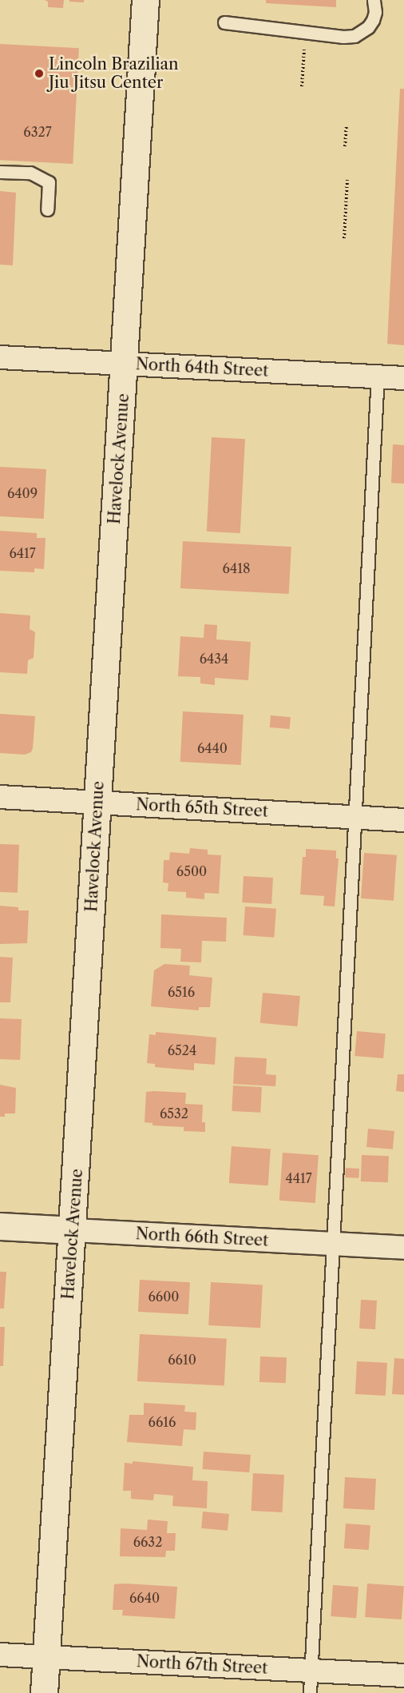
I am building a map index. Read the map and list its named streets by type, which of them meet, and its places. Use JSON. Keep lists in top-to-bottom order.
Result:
{
  "streets": {
    "main road": ["Havelock Avenue", "North 66th Street"],
    "street": ["North 64th Street", "North 65th Street", "North 67th Street"]
  },
  "crossings": [
    ["North 64th Street", "Havelock Avenue"],
    ["Havelock Avenue", "North 65th Street"],
    ["Havelock Avenue", "North 66th Street"],
    ["Havelock Avenue", "North 67th Street"]
  ],
  "places": ["Lincoln Brazilian Jiu Jitsu Center"],
  "house_numbers": [
    "6327",
    "6409",
    "6417",
    "6418",
    "6434",
    "6440",
    "6500",
    "6516",
    "6524",
    "6532",
    "4417",
    "6600",
    "6610",
    "6616",
    "6632",
    "6640"
  ]
}
